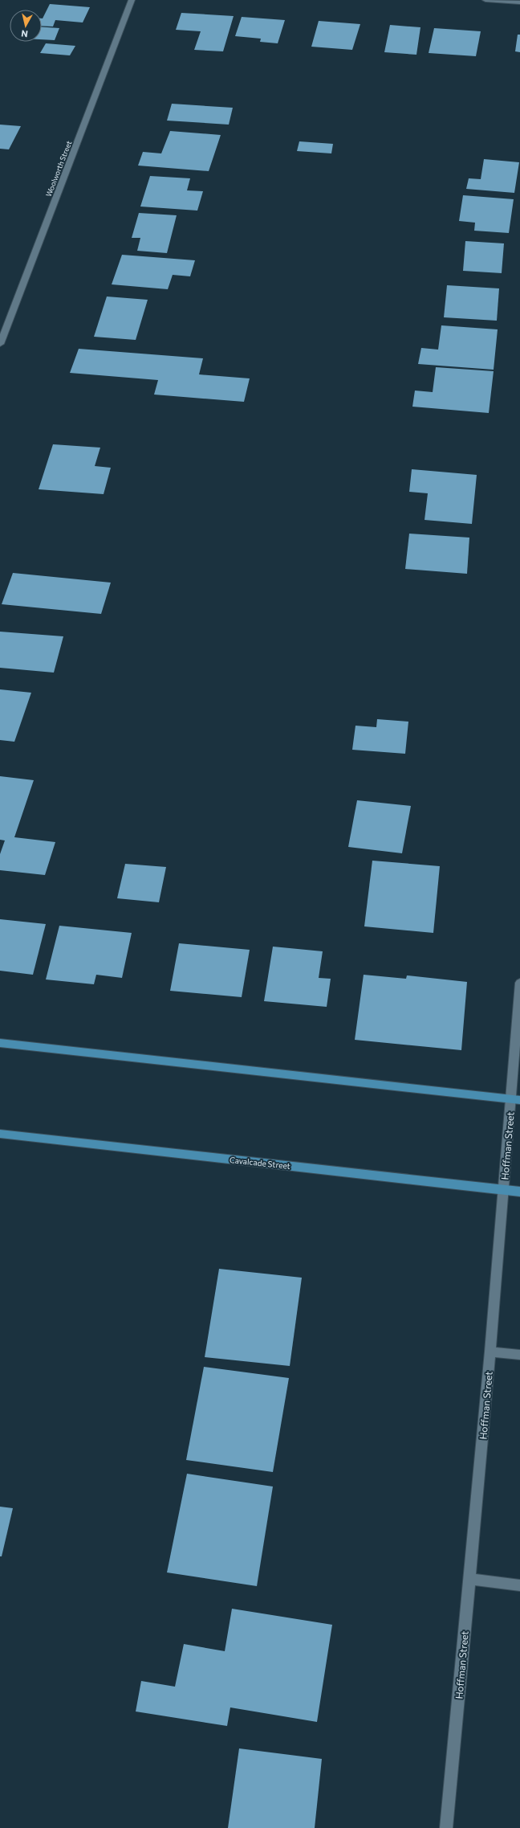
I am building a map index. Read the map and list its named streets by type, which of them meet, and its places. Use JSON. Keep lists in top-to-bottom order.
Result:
{
  "streets": {
    "main road": ["Cavalcade Street"],
    "street": ["Woolworth Street", "Hoffman Street"]
  },
  "crossings": [
    ["Hoffman Street", "Cavalcade Street"]
  ],
  "north": "bottom"
}
